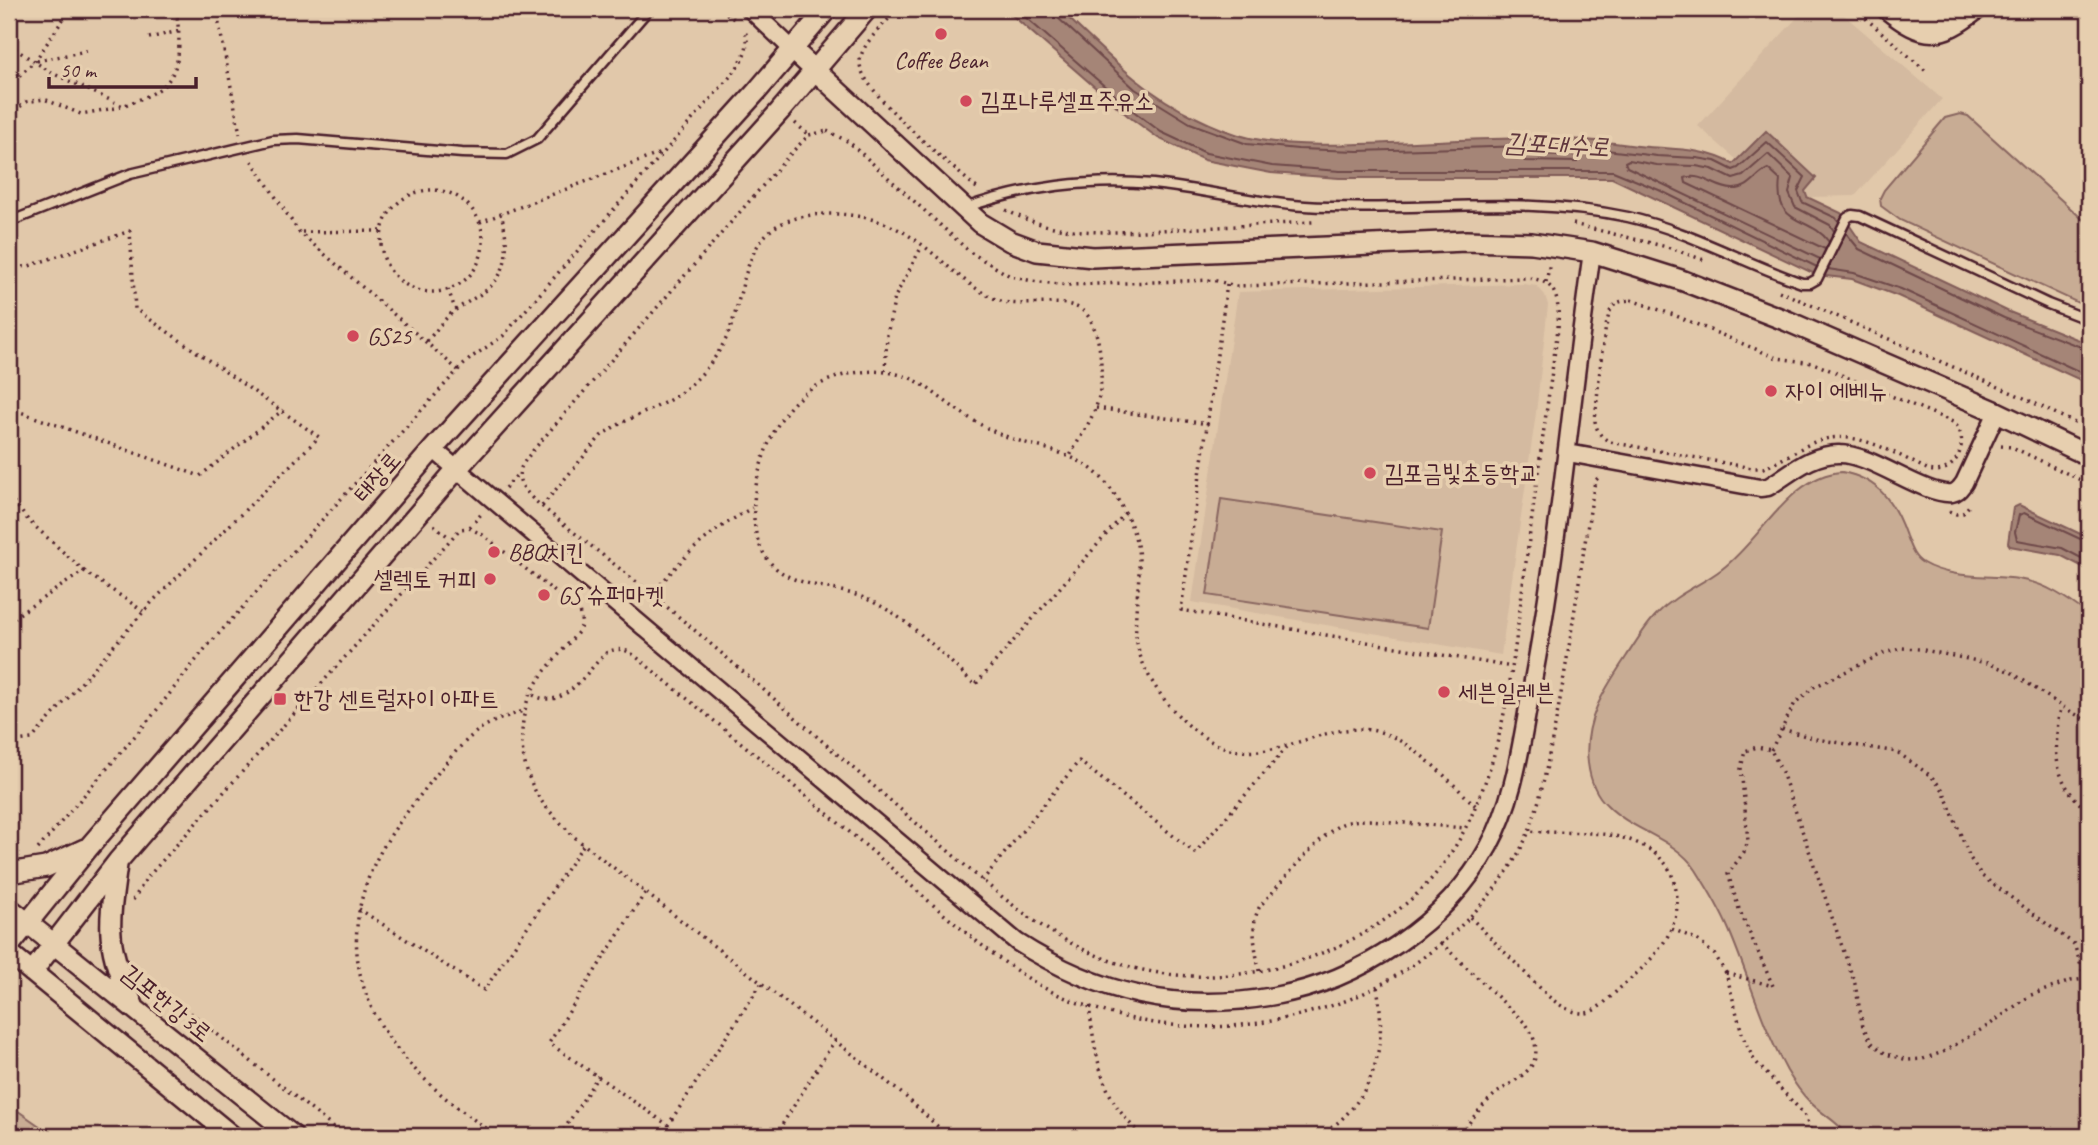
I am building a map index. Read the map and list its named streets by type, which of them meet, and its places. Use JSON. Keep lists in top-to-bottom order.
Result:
{
  "streets": {
    "street": ["태장로", "김포한강3로"]
  },
  "crossings": [
    ["태장로", "김포한강3로"]
  ],
  "water": ["김포대수로"],
  "places": {
    "other": [
      "Coffee Bean",
      "김포나루셀프주유소",
      "GS25",
      "자이 에베뉴",
      "김포금빛초등학교",
      "BBQ치킨",
      "셀렉토 커피",
      "GS 슈퍼마켓",
      "세븐일레븐"
    ],
    "transit": ["한강 센트럴자이 아파트"]
  },
  "scale_bar": "50 m"
}
